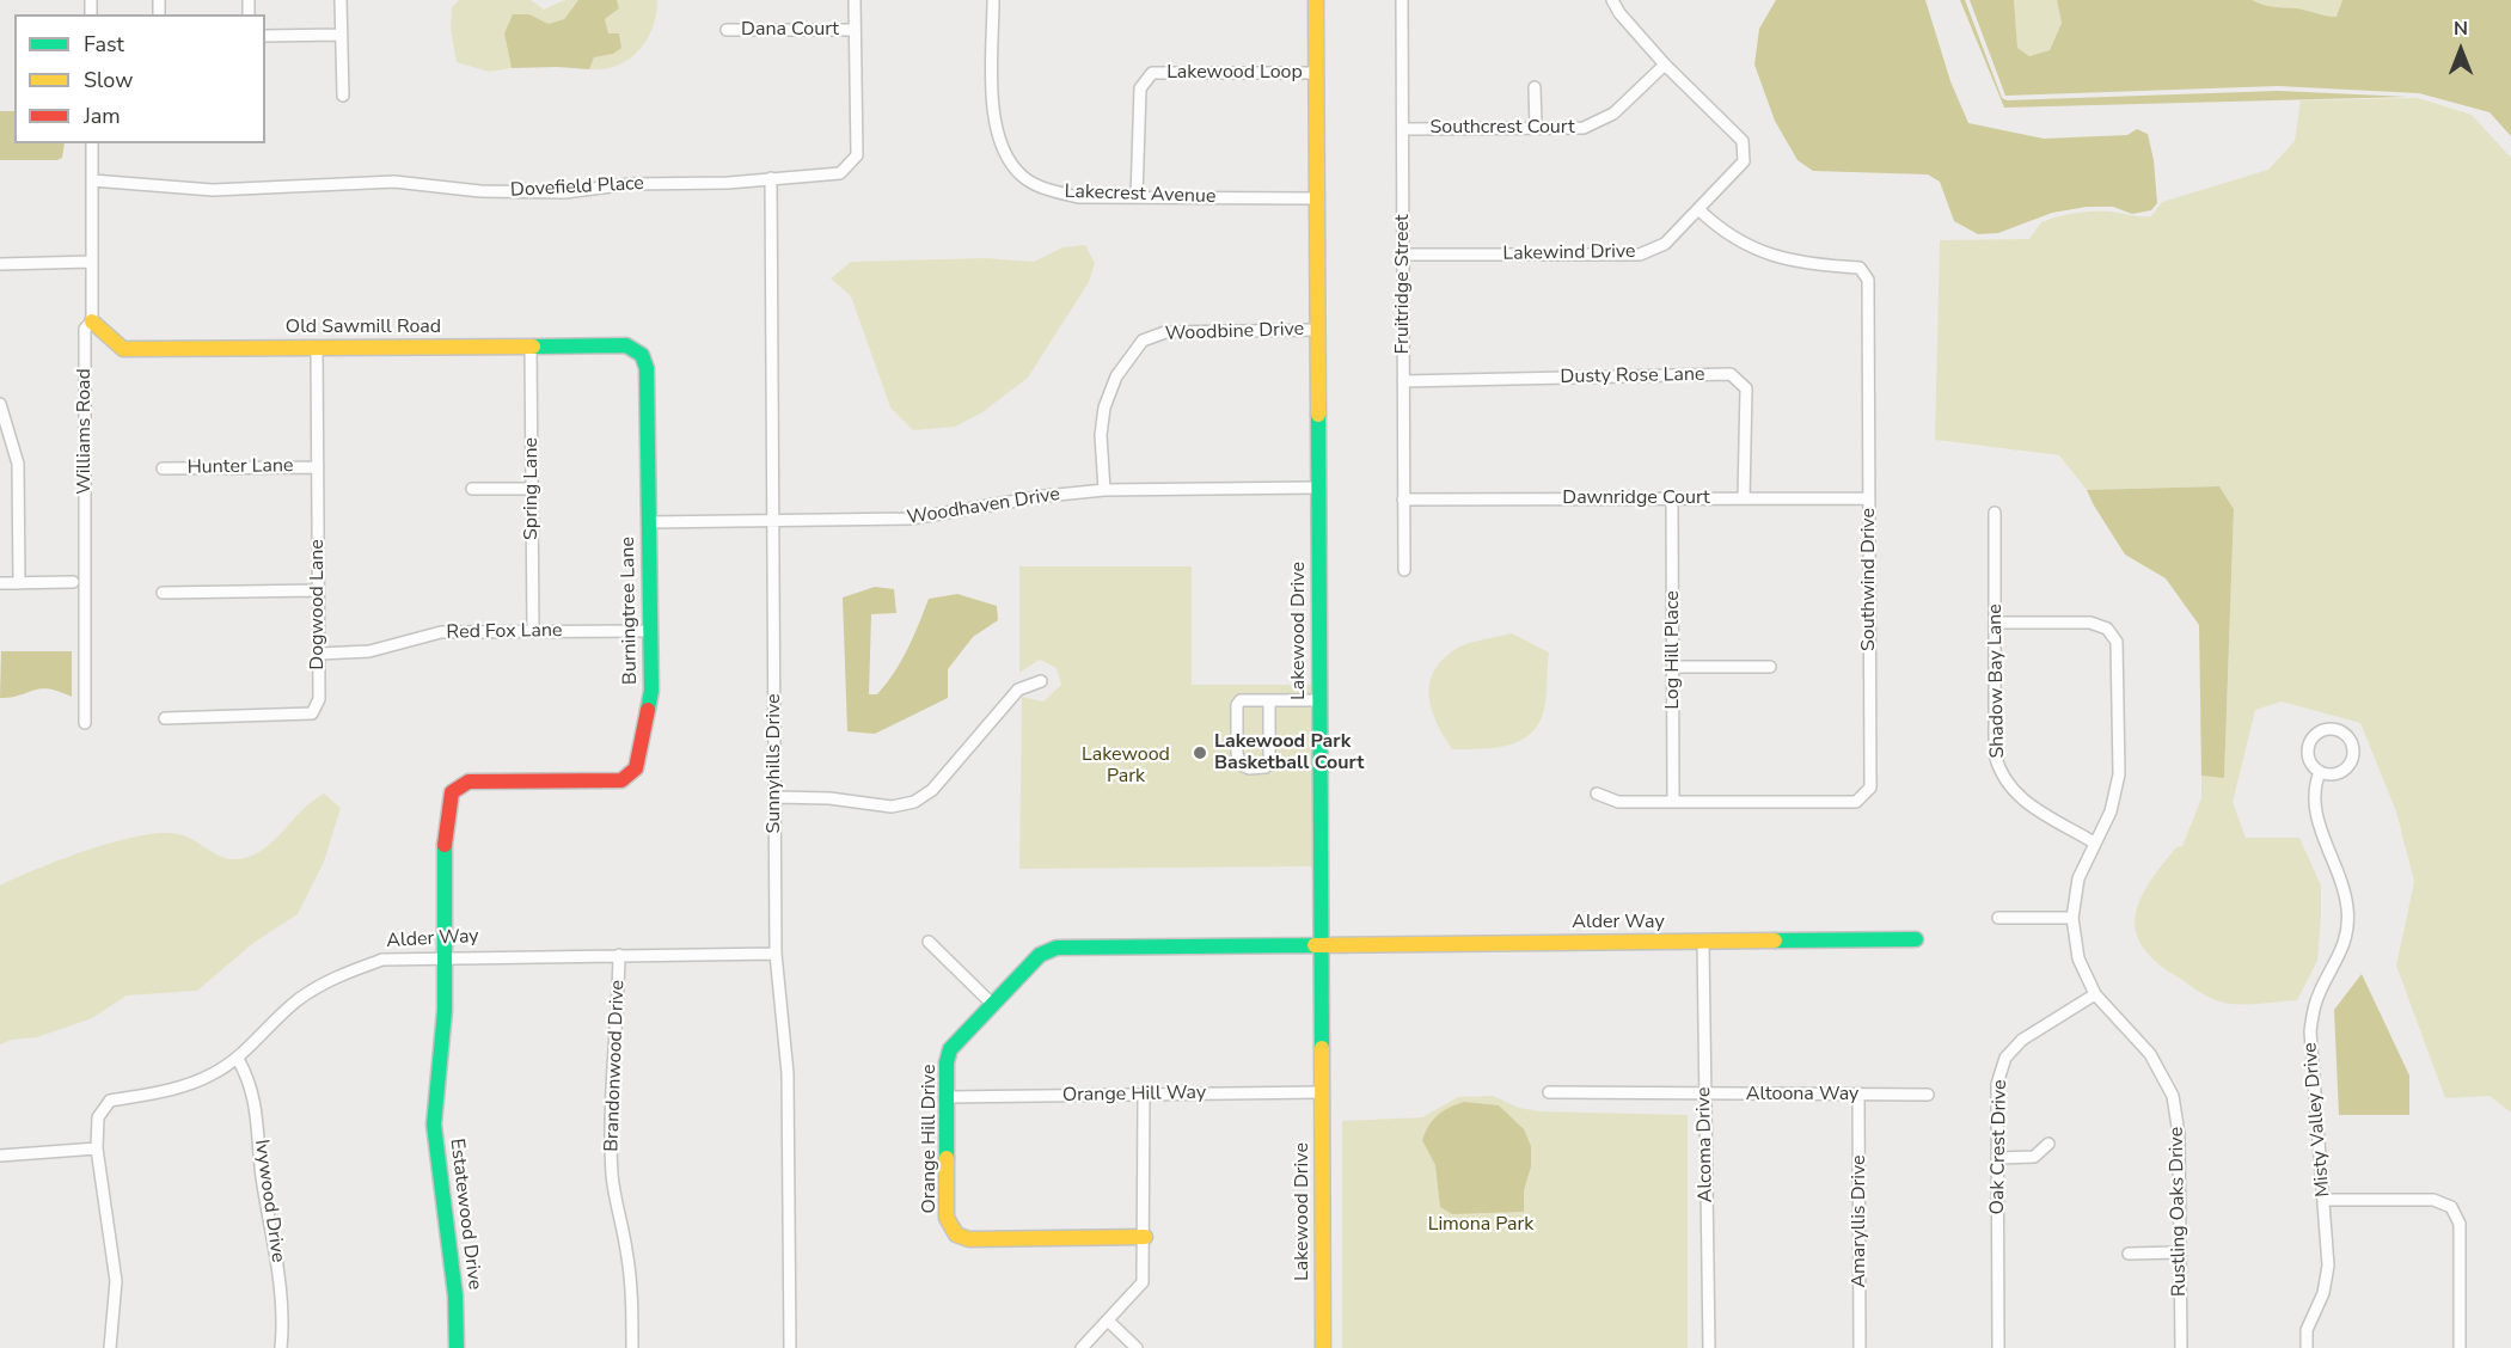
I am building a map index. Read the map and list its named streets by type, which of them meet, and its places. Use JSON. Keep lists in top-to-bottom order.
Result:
{
  "streets": {
    "street": [
      "Dana Court",
      "Lakewood Loop",
      "Southcrest Court",
      "Dovefield Place",
      "Lakecrest Avenue",
      "Lakewind Drive",
      "Fruitridge Street",
      "Old Sawmill Road",
      "Woodbine Drive",
      "Dusty Rose Lane",
      "Williams Road",
      "Hunter Lane",
      "Spring Lane",
      "Dawnridge Court",
      "Woodhaven Drive",
      "Southwind Drive",
      "Dogwood Lane",
      "Burningtree Lane",
      "Lakewood Drive",
      "Red Fox Lane",
      "Log Hill Place",
      "Shadow Bay Lane",
      "Sunnyhills Drive",
      "Alder Way",
      "Brandonwood Drive",
      "Orange Hill Way",
      "Altoona Way",
      "Misty Valley Drive",
      "Orange Hill Drive",
      "Alcoma Drive",
      "Oak Crest Drive",
      "Ivywood Drive",
      "Rustling Oaks Drive",
      "Estatewood Drive",
      "Amaryllis Drive"
    ]
  },
  "crossings": [
    ["Dana Court", "Dovefield Place"],
    ["Lakewood Loop", "Lakecrest Avenue"],
    ["Lakewood Loop", "Lakewood Drive"],
    ["Southcrest Court", "Lakewind Drive"],
    ["Southcrest Court", "Fruitridge Street"],
    ["Dovefield Place", "Williams Road"],
    ["Dovefield Place", "Sunnyhills Drive"],
    ["Lakecrest Avenue", "Lakewood Drive"],
    ["Lakewind Drive", "Fruitridge Street"],
    ["Lakewind Drive", "Southwind Drive"],
    ["Fruitridge Street", "Dusty Rose Lane"],
    ["Fruitridge Street", "Dawnridge Court"],
    ["Old Sawmill Road", "Williams Road"],
    ["Old Sawmill Road", "Spring Lane"],
    ["Old Sawmill Road", "Dogwood Lane"],
    ["Old Sawmill Road", "Burningtree Lane"],
    ["Woodbine Drive", "Woodhaven Drive"],
    ["Woodbine Drive", "Lakewood Drive"],
    ["Dusty Rose Lane", "Dawnridge Court"],
    ["Hunter Lane", "Dogwood Lane"],
    ["Spring Lane", "Red Fox Lane"],
    ["Dawnridge Court", "Southwind Drive"],
    ["Dawnridge Court", "Log Hill Place"],
    ["Woodhaven Drive", "Burningtree Lane"],
    ["Woodhaven Drive", "Lakewood Drive"],
    ["Woodhaven Drive", "Sunnyhills Drive"],
    ["Southwind Drive", "Log Hill Place"],
    ["Dogwood Lane", "Red Fox Lane"],
    ["Burningtree Lane", "Red Fox Lane"],
    ["Burningtree Lane", "Alder Way"],
    ["Burningtree Lane", "Estatewood Drive"],
    ["Lakewood Drive", "Alder Way"],
    ["Lakewood Drive", "Orange Hill Way"],
    ["Lakewood Drive", "Orange Hill Drive"],
    ["Shadow Bay Lane", "Rustling Oaks Drive"],
    ["Sunnyhills Drive", "Alder Way"],
    ["Alder Way", "Brandonwood Drive"],
    ["Alder Way", "Orange Hill Drive"],
    ["Alder Way", "Alcoma Drive"],
    ["Alder Way", "Ivywood Drive"],
    ["Alder Way", "Estatewood Drive"],
    ["Orange Hill Way", "Orange Hill Drive"],
    ["Altoona Way", "Alcoma Drive"],
    ["Altoona Way", "Amaryllis Drive"],
    ["Oak Crest Drive", "Rustling Oaks Drive"]
  ],
  "parks": ["Lakewood Park", "Limona Park"],
  "places": ["Lakewood Park Basketball Court"],
  "legend": ["Fast", "Slow", "Jam"],
  "north": "top"
}
